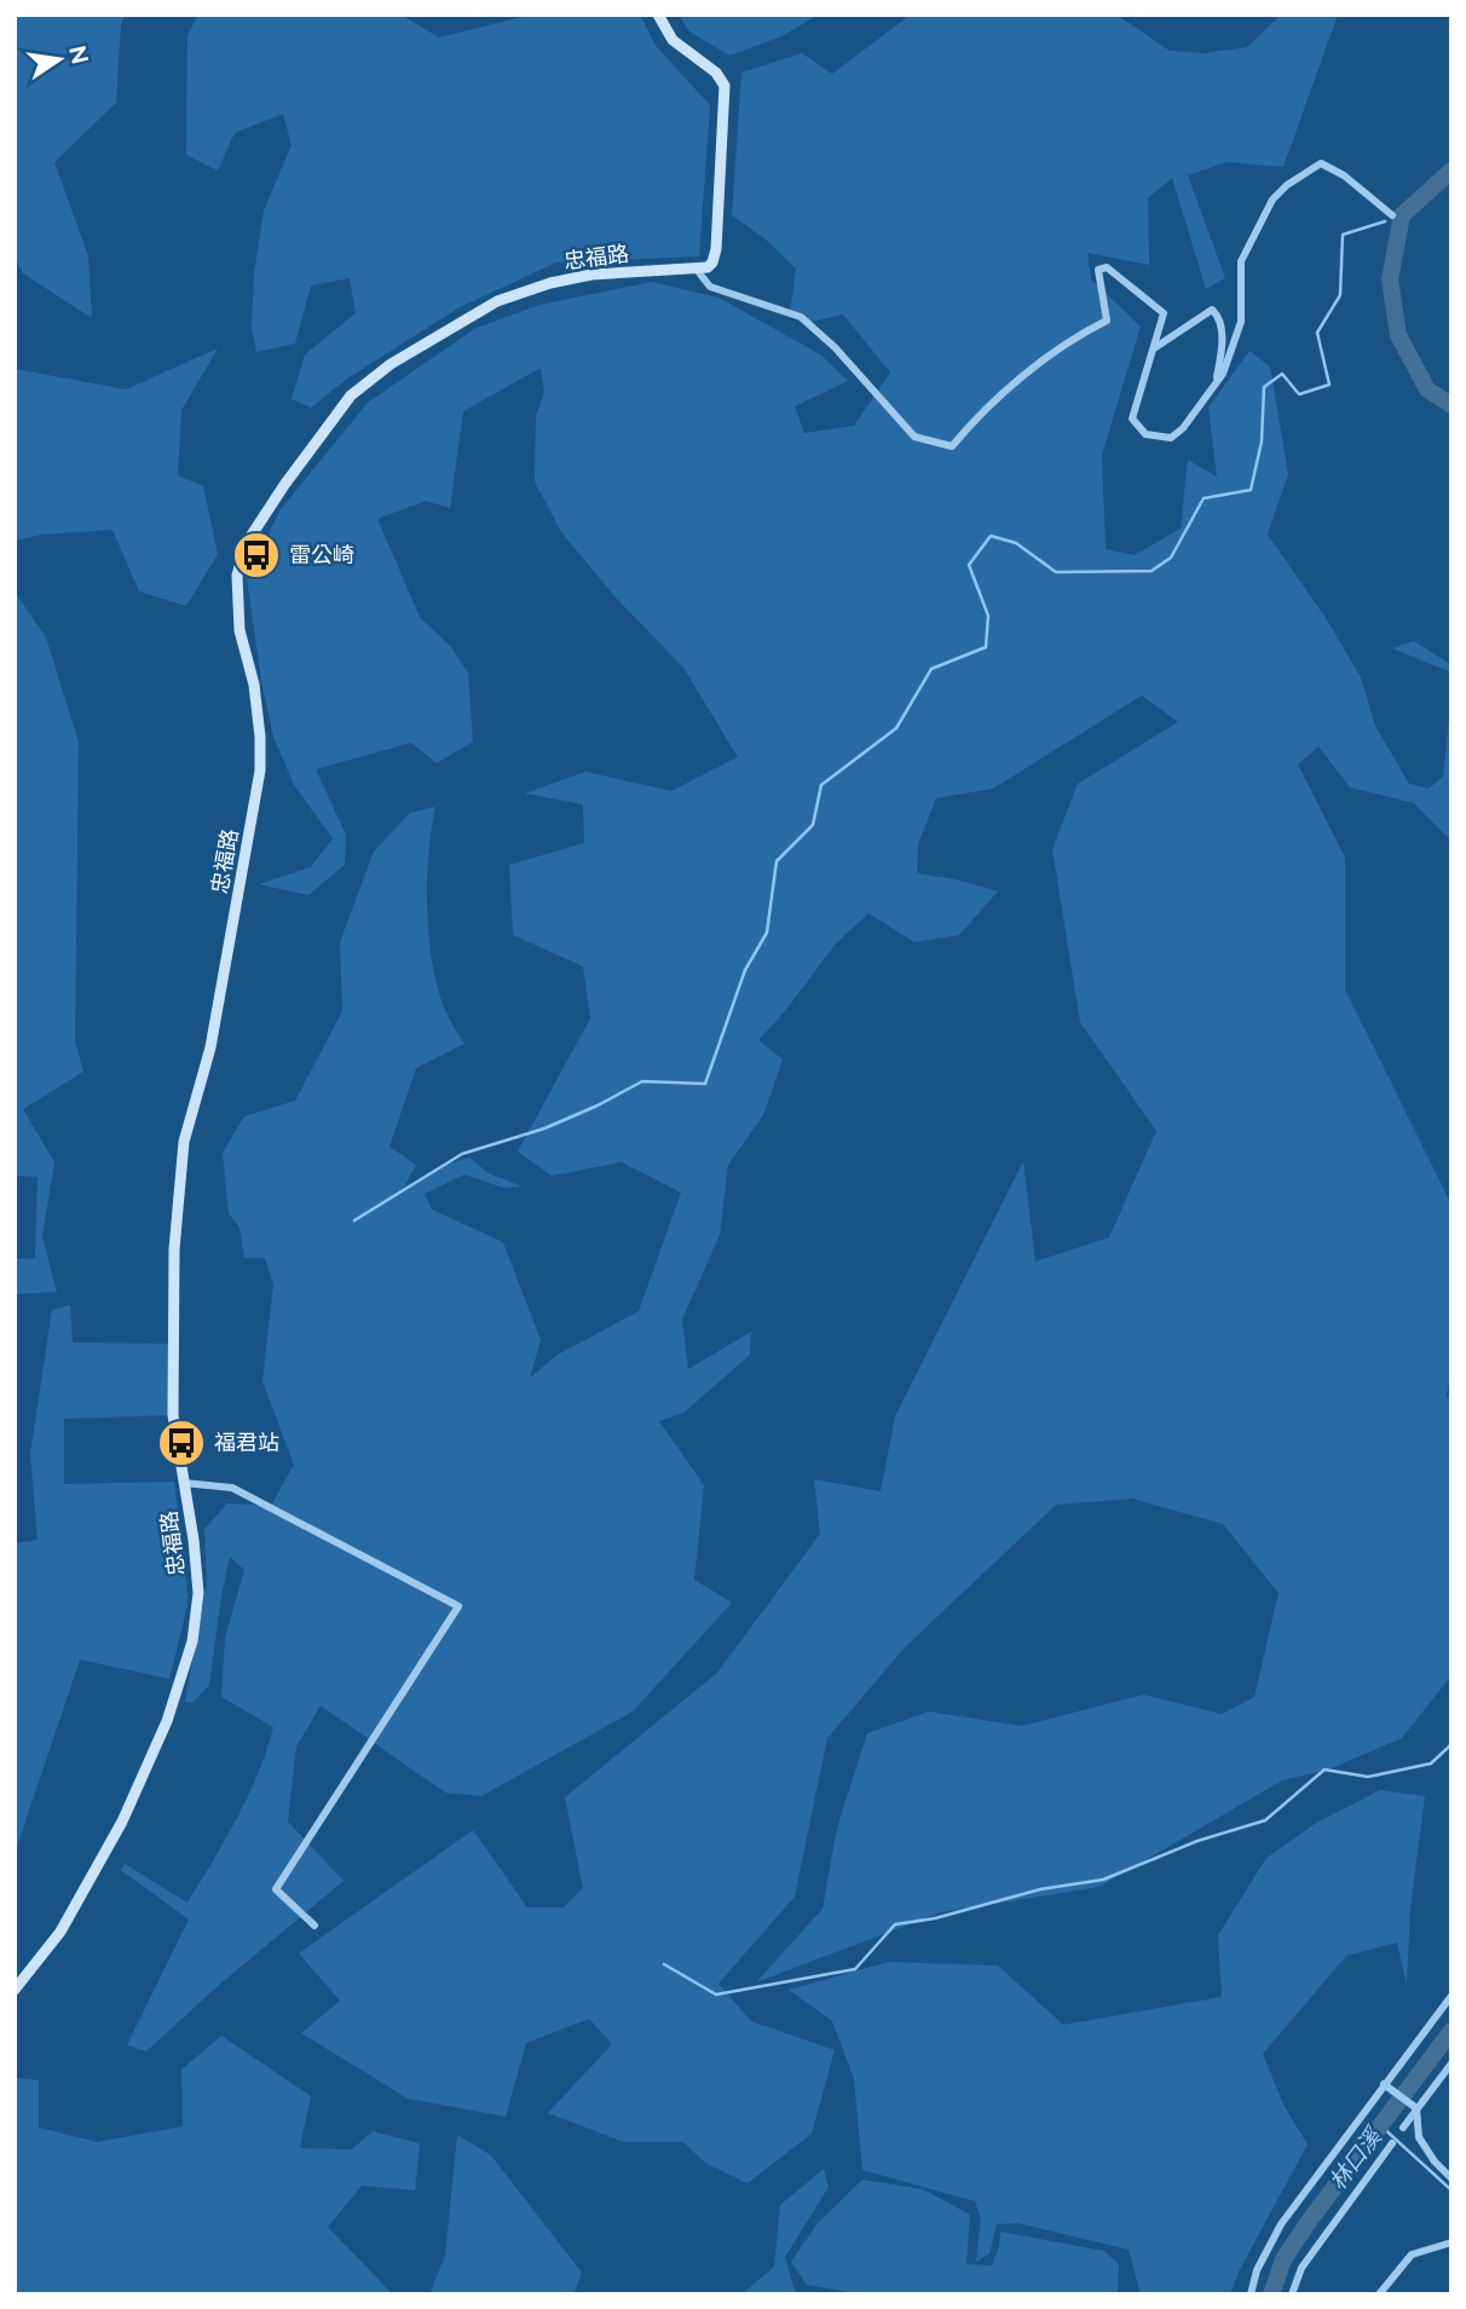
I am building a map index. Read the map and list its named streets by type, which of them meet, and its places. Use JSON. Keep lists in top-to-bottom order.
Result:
{
  "streets": {
    "street": ["忠福路"]
  },
  "water": ["林口溪"],
  "places": {
    "bus stop": ["雷公崎", "福君站"]
  },
  "north": "right"
}
